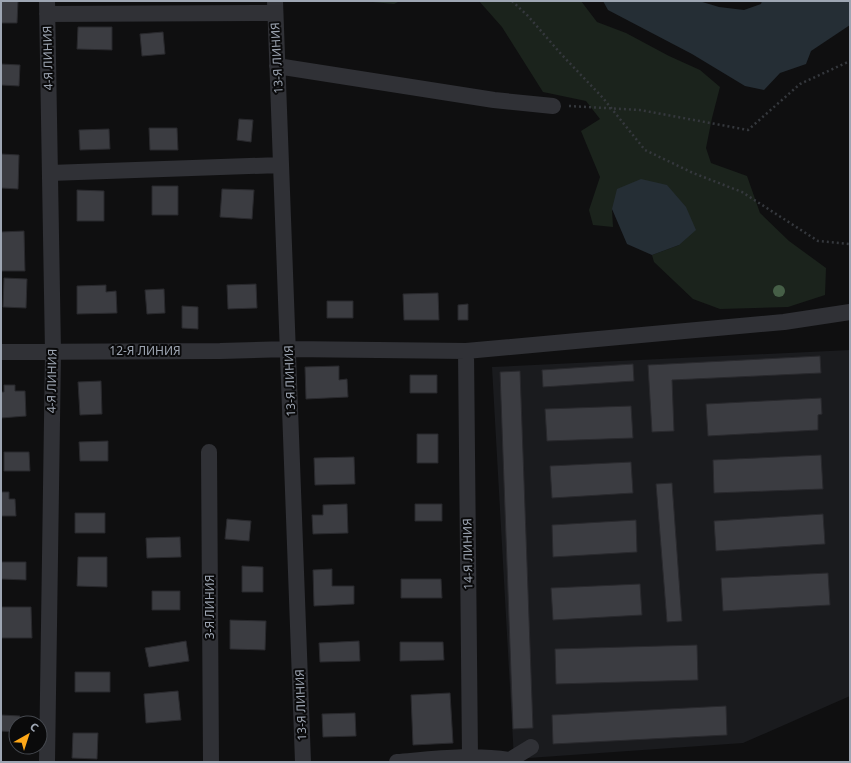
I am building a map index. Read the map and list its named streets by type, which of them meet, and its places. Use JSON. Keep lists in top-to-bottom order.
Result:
{
  "streets": {
    "street": [
      "4-Я ЛИНИЯ",
      "13-Я ЛИНИЯ",
      "12-Я ЛИНИЯ",
      "14-Я ЛИНИЯ",
      "3-Я ЛИНИЯ"
    ]
  },
  "crossings": [
    ["4-Я ЛИНИЯ", "12-Я ЛИНИЯ"],
    ["13-Я ЛИНИЯ", "12-Я ЛИНИЯ"],
    ["12-Я ЛИНИЯ", "14-Я ЛИНИЯ"]
  ],
  "north": "top right"
}
